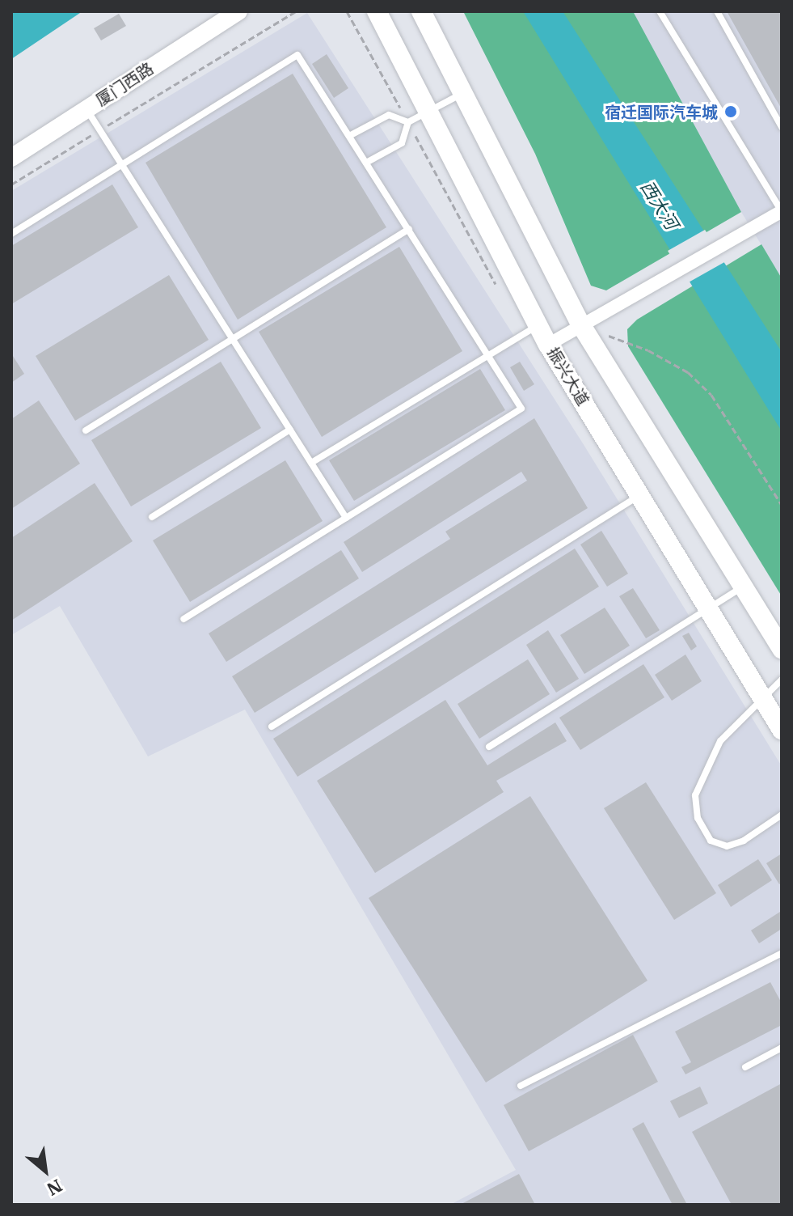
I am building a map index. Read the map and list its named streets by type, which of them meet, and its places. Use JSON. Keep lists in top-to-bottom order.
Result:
{
  "streets": {
    "main road": ["振兴大道"],
    "street": ["厦门西路"]
  },
  "water": ["西大河"],
  "places": ["宿迁国际汽车城"],
  "north": "bottom right"
}
